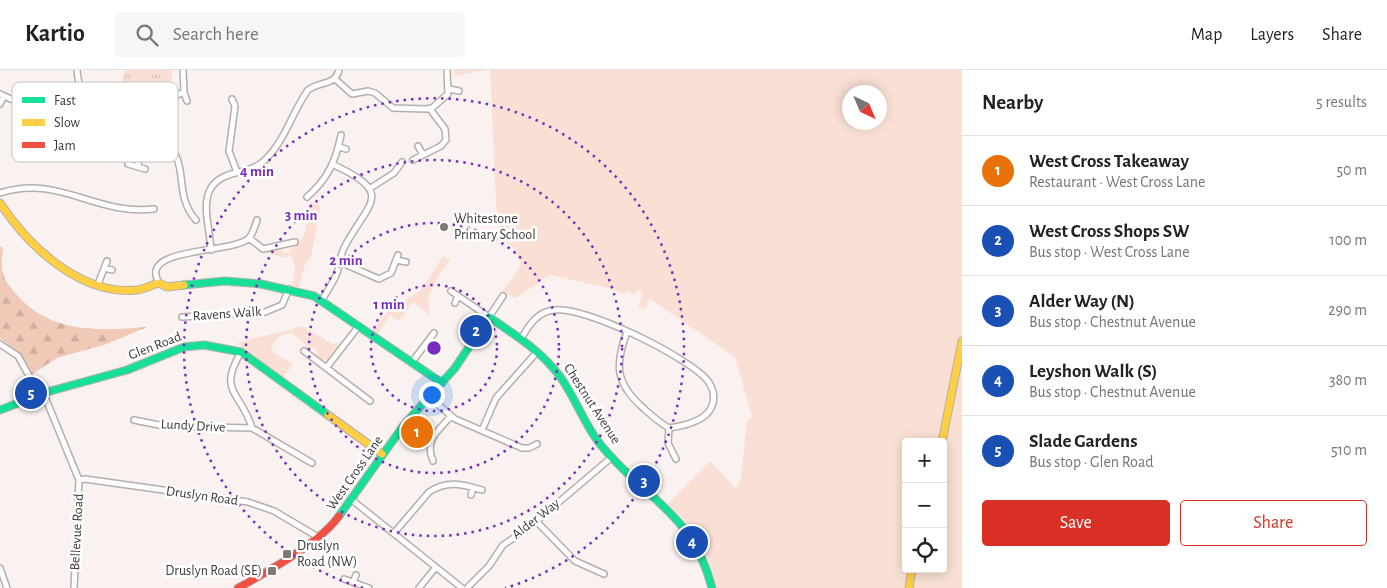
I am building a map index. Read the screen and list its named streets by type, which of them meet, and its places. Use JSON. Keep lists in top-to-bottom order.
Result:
{
  "streets": {
    "street": [
      "Ravens Walk",
      "Glen Road",
      "Chestnut Avenue",
      "Lundy Drive",
      "West Cross Lane",
      "Druslyn Road",
      "Alder Way",
      "Bellevue Road"
    ]
  },
  "crossings": [
    ["Glen Road", "West Cross Lane"],
    ["Glen Road", "Bellevue Road"],
    ["Chestnut Avenue", "West Cross Lane"],
    ["Chestnut Avenue", "Alder Way"],
    ["West Cross Lane", "Druslyn Road"],
    ["Druslyn Road", "Bellevue Road"]
  ],
  "places": {
    "other": ["Whitestone Primary School"],
    "transit": ["Druslyn Road (NW)", "Druslyn Road (SE)"]
  },
  "legend": ["Fast", "Slow", "Jam"],
  "north": "bottom right",
  "page": {
    "header": "Kartio",
    "search": "Search here",
    "nav": ["Map", "Layers", "Share"],
    "heading": ["Nearby", "5 results"],
    "list": [
      {
        "mark": "1",
        "name": "West Cross Takeaway",
        "note": "Restaurant · West Cross Lane",
        "value": "50 m"
      },
      {
        "mark": "2",
        "name": "West Cross Shops SW",
        "note": "Bus stop · West Cross Lane",
        "value": "100 m"
      },
      {
        "mark": "3",
        "name": "Alder Way (N)",
        "note": "Bus stop · Chestnut Avenue",
        "value": "290 m"
      },
      {
        "mark": "4",
        "name": "Leyshon Walk (S)",
        "note": "Bus stop · Chestnut Avenue",
        "value": "380 m"
      },
      {
        "mark": "5",
        "name": "Slade Gardens",
        "note": "Bus stop · Glen Road",
        "value": "510 m"
      }
    ],
    "pins": [
      "2",
      "5",
      "1",
      "3",
      "4"
    ],
    "map_buttons": ["+", "−"],
    "buttons": ["Save", "Share"]
  },
  "rings": [
    "4 min",
    "3 min",
    "2 min",
    "1 min"
  ]
}
